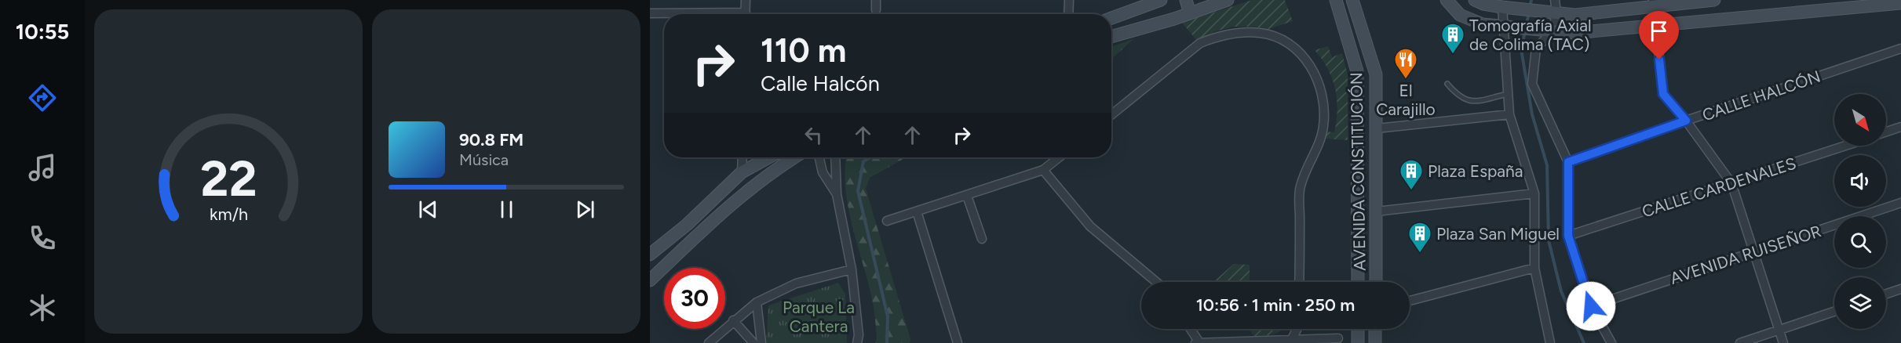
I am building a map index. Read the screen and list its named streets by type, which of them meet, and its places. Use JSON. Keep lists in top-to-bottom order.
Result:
{
  "streets": {
    "street": [
      "CALLE HALCÓN",
      "AVENIDA CONSTITUCIÓN",
      "CALLE CARDENALES",
      "AVENIDA RUISEÑOR"
    ]
  },
  "parks": ["Parque La Cantera"],
  "places": {
    "building": ["Tomografía Axial de Colima (TAC)", "Plaza España", "Plaza San Miguel"],
    "restaurant": ["El Carajillo"]
  },
  "north": "bottom right",
  "page": {
    "tabs": "10:55",
    "turn": ["110 m", "Calle Halcón"],
    "song": ["90.8 FM", "Música"],
    "limit": "30",
    "trip": "10:56 · 1 min · 250 m",
    "gauge": ["22", "km/h"]
  }
}
